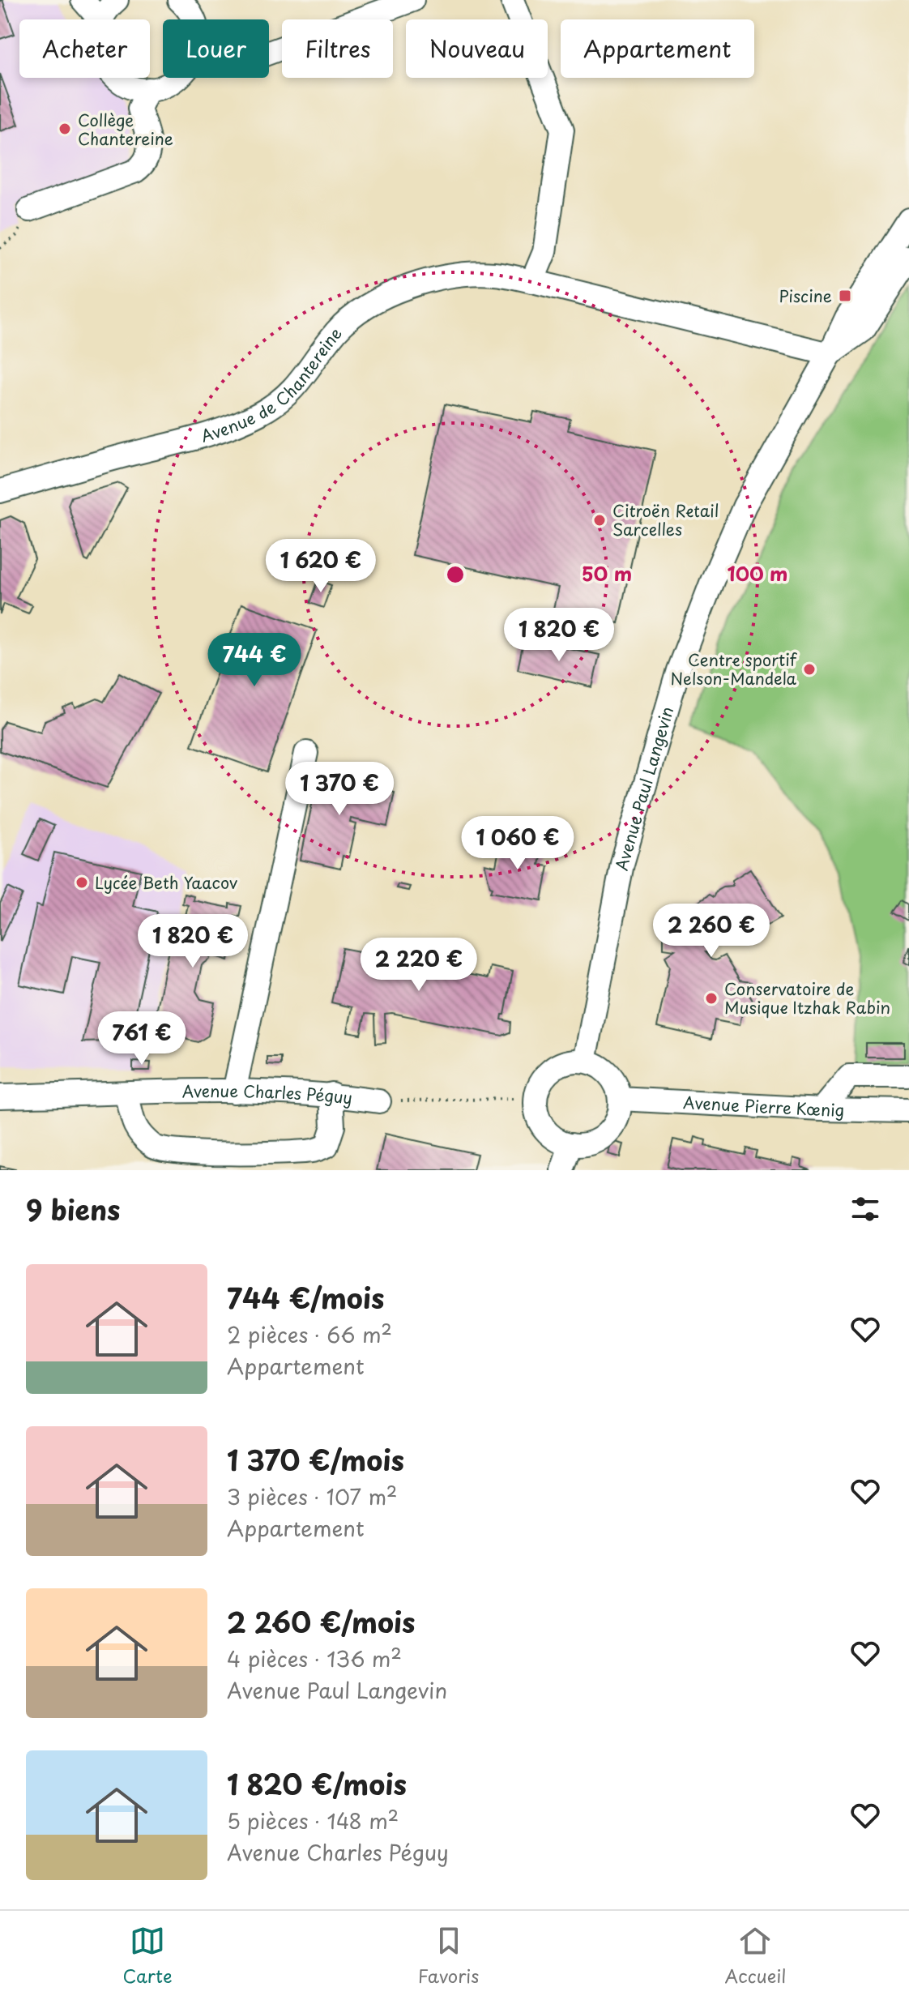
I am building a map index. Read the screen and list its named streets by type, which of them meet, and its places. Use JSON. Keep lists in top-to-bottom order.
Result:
{
  "streets": {
    "street": [
      "Avenue de Chantereine",
      "Avenue Paul Langevin",
      "Avenue Charles Péguy",
      "Avenue Pierre Kœnig"
    ]
  },
  "crossings": [
    ["Avenue de Chantereine", "Avenue Paul Langevin"],
    ["Avenue Paul Langevin", "Avenue Pierre Kœnig"]
  ],
  "places": {
    "other": [
      "Collège Chantereine",
      "Citroën Retail Sarcelles",
      "Centre sportif Nelson-Mandela",
      "Lycée Beth Yaacov",
      "Conservatoire de Musique Itzhak Rabin"
    ],
    "transit": ["Piscine"]
  },
  "page": {
    "chip": [
      "Acheter",
      "Louer",
      "Filtres",
      "Nouveau",
      "Appartement"
    ],
    "price": [
      "1 620 €",
      "1 820 €",
      "744 €",
      "1 370 €",
      "1 060 €",
      "2 260 €",
      "1 820 €",
      "2 220 €",
      "761 €"
    ],
    "heading": "9 biens",
    "list": [
      {
        "name": "744 €/mois",
        "note": "2 pièces · 66 m² · Appartement"
      },
      {
        "name": "1 370 €/mois",
        "note": "3 pièces · 107 m² · Appartement"
      },
      {
        "name": "2 260 €/mois",
        "note": "4 pièces · 136 m² · Avenue Paul Langevin"
      },
      {
        "name": "1 820 €/mois",
        "note": "5 pièces · 148 m² · Avenue Charles Péguy"
      }
    ],
    "tabs": ["Carte", "Favoris", "Accueil"]
  },
  "rings": ["50 m", "100 m"]
}
